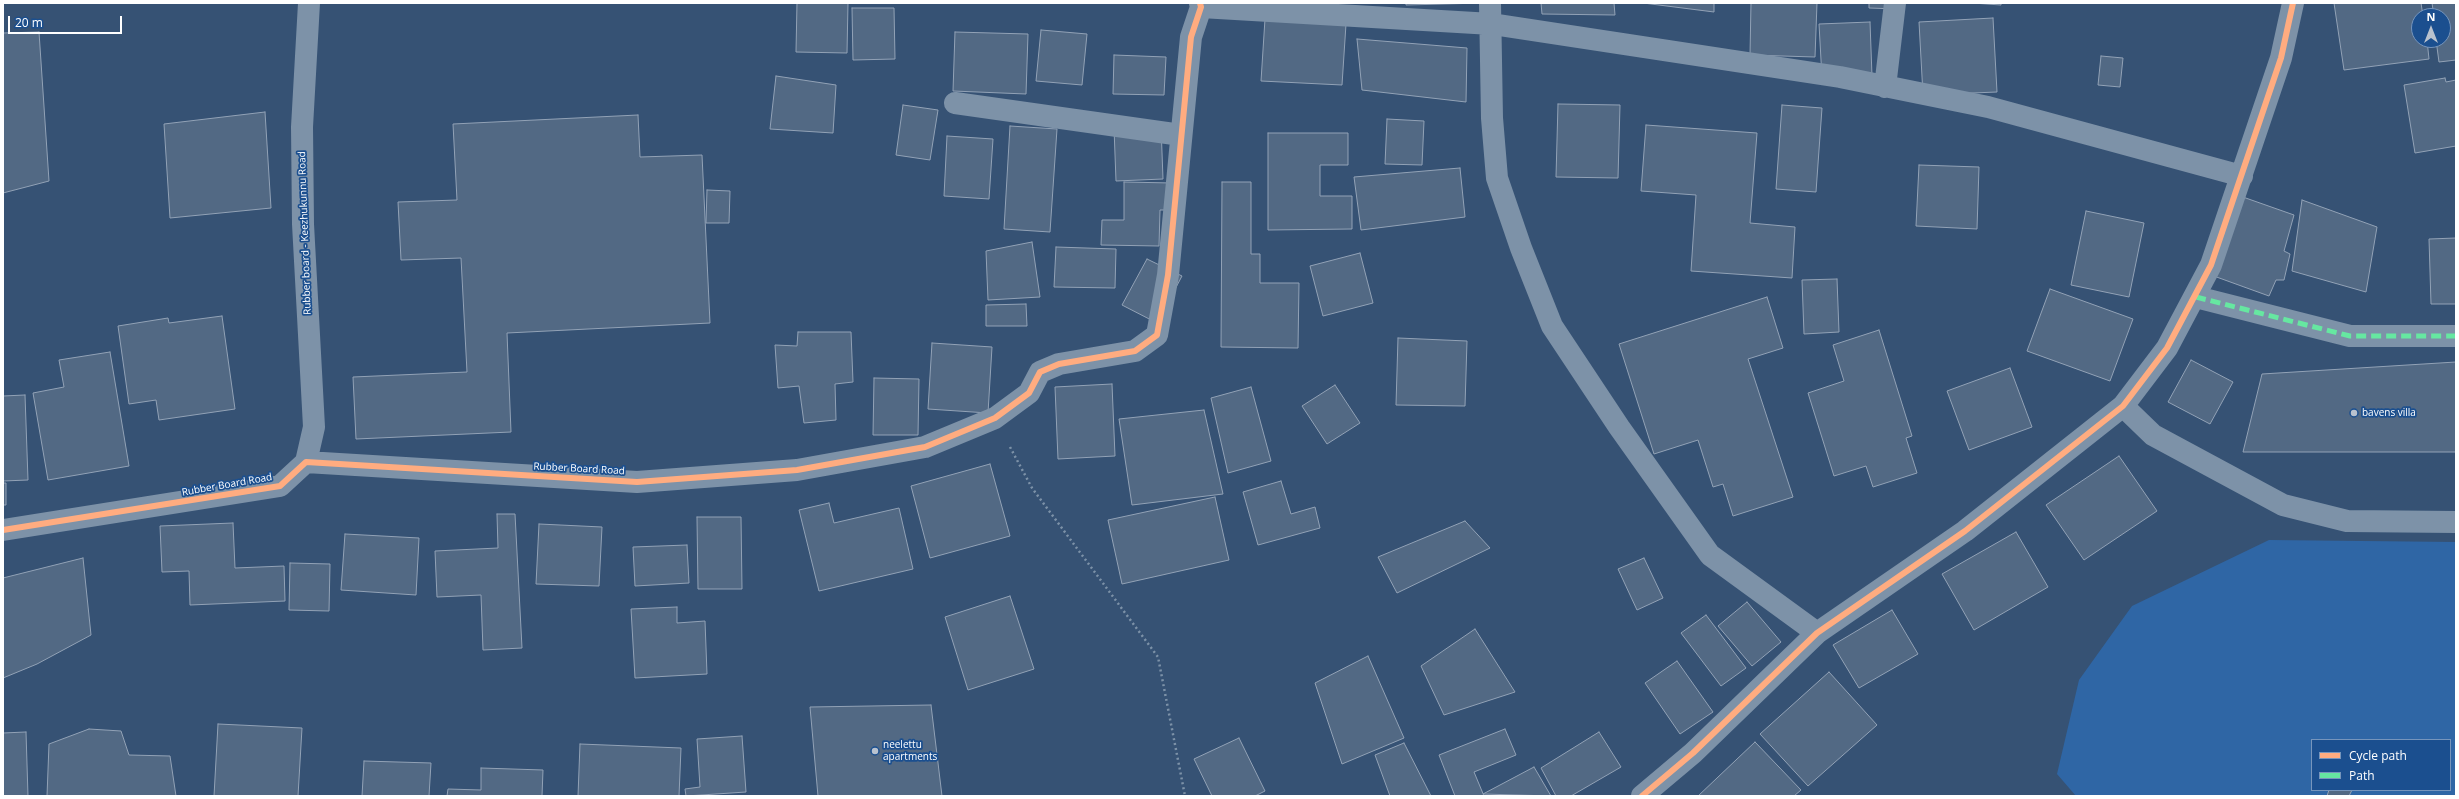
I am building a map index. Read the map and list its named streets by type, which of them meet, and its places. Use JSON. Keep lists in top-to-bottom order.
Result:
{
  "streets": {
    "street": ["Rubber board - Keezhukunnu Road", "Rubber Board Road"]
  },
  "crossings": [
    ["Rubber board - Keezhukunnu Road", "Rubber Board Road"]
  ],
  "places": ["bavens villa", "neelettu apartments"],
  "legend": ["Cycle path", "Path"],
  "scale_bar": "20 m",
  "north": "top"
}
